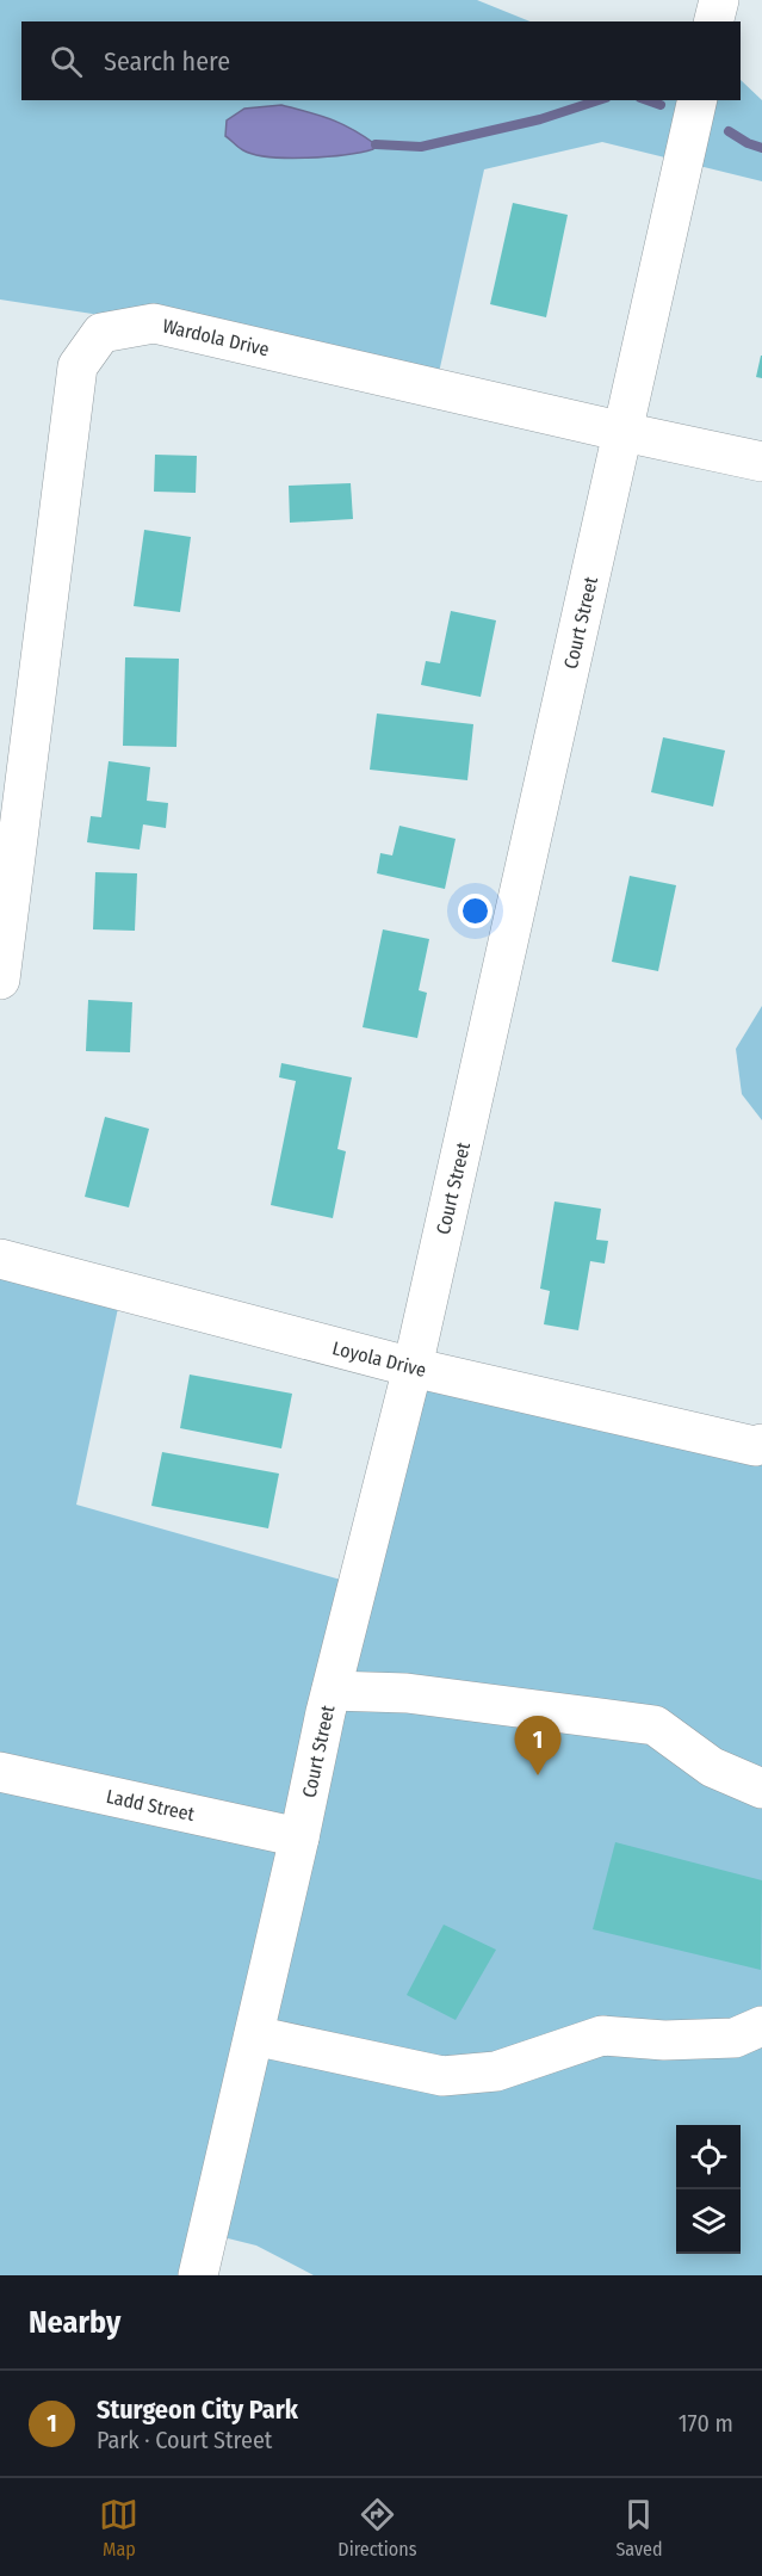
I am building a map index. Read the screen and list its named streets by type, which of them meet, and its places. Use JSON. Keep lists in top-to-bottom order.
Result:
{
  "streets": {
    "street": [
      "Wardola Drive",
      "Court Street",
      "Loyola Drive",
      "Ladd Street"
    ]
  },
  "crossings": [
    ["Wardola Drive", "Court Street"],
    ["Court Street", "Loyola Drive"],
    ["Court Street", "Ladd Street"]
  ],
  "page": {
    "search": "Search here",
    "pins": "1",
    "heading": "Nearby",
    "list": [
      {
        "mark": "1",
        "name": "Sturgeon City Park",
        "note": "Park · Court Street",
        "value": "170 m"
      }
    ],
    "nav": ["Map", "Directions", "Saved"]
  }
}
